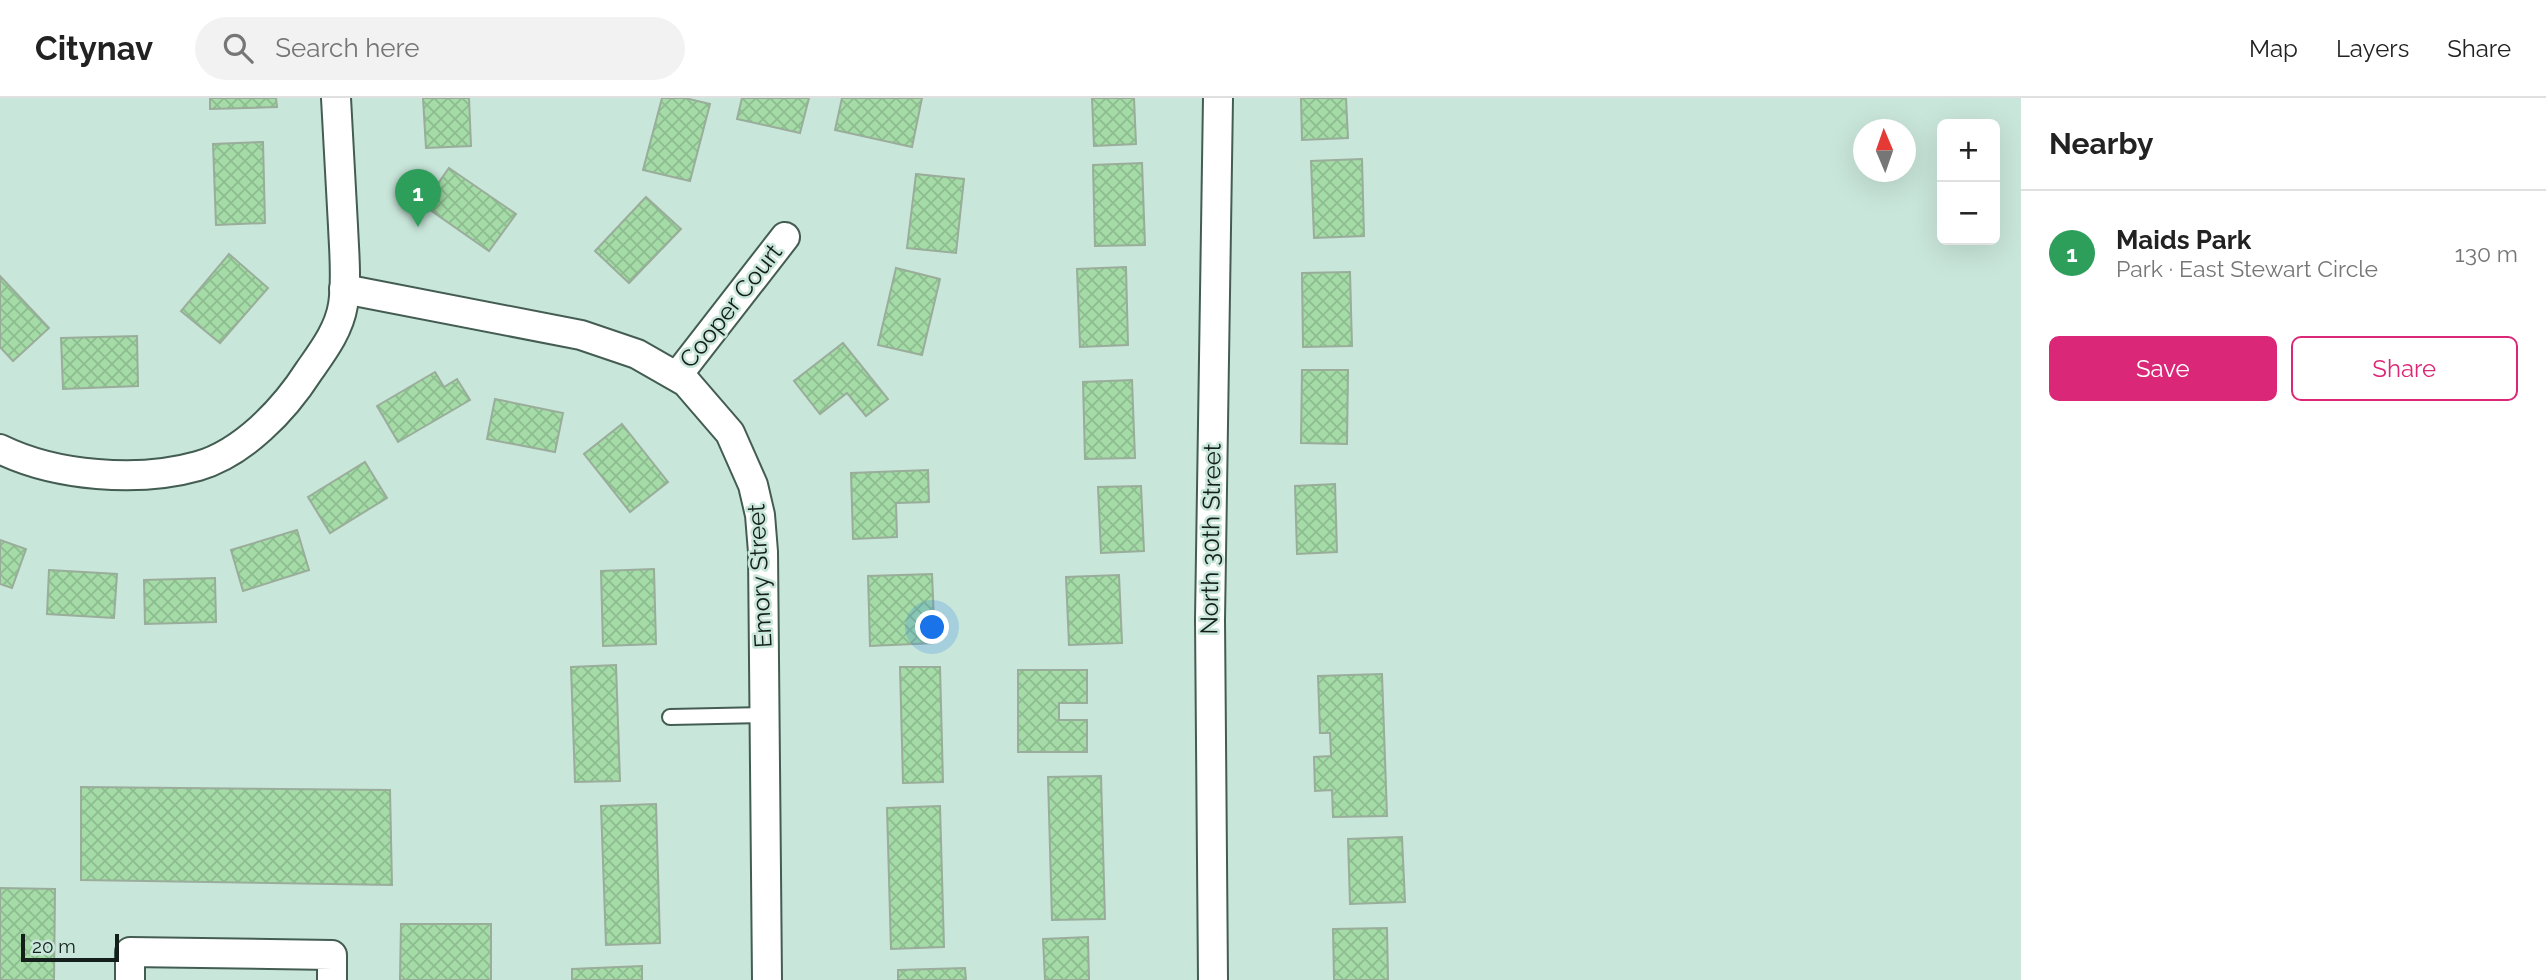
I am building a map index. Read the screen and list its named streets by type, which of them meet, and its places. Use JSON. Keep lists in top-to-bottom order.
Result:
{
  "streets": {
    "street": ["Cooper Court", "North 30th Street", "Emory Street"]
  },
  "crossings": [
    ["Cooper Court", "Emory Street"]
  ],
  "scale_bar": "20 m",
  "north": "top",
  "page": {
    "header": "Citynav",
    "search": "Search here",
    "nav": ["Map", "Layers", "Share"],
    "heading": "Nearby",
    "map_buttons": ["+", "−"],
    "pins": "1",
    "list": [
      {
        "mark": "1",
        "name": "Maids Park",
        "note": "Park · East Stewart Circle",
        "value": "130 m"
      }
    ],
    "buttons": ["Save", "Share"],
    "scale": "20 m"
  }
}
